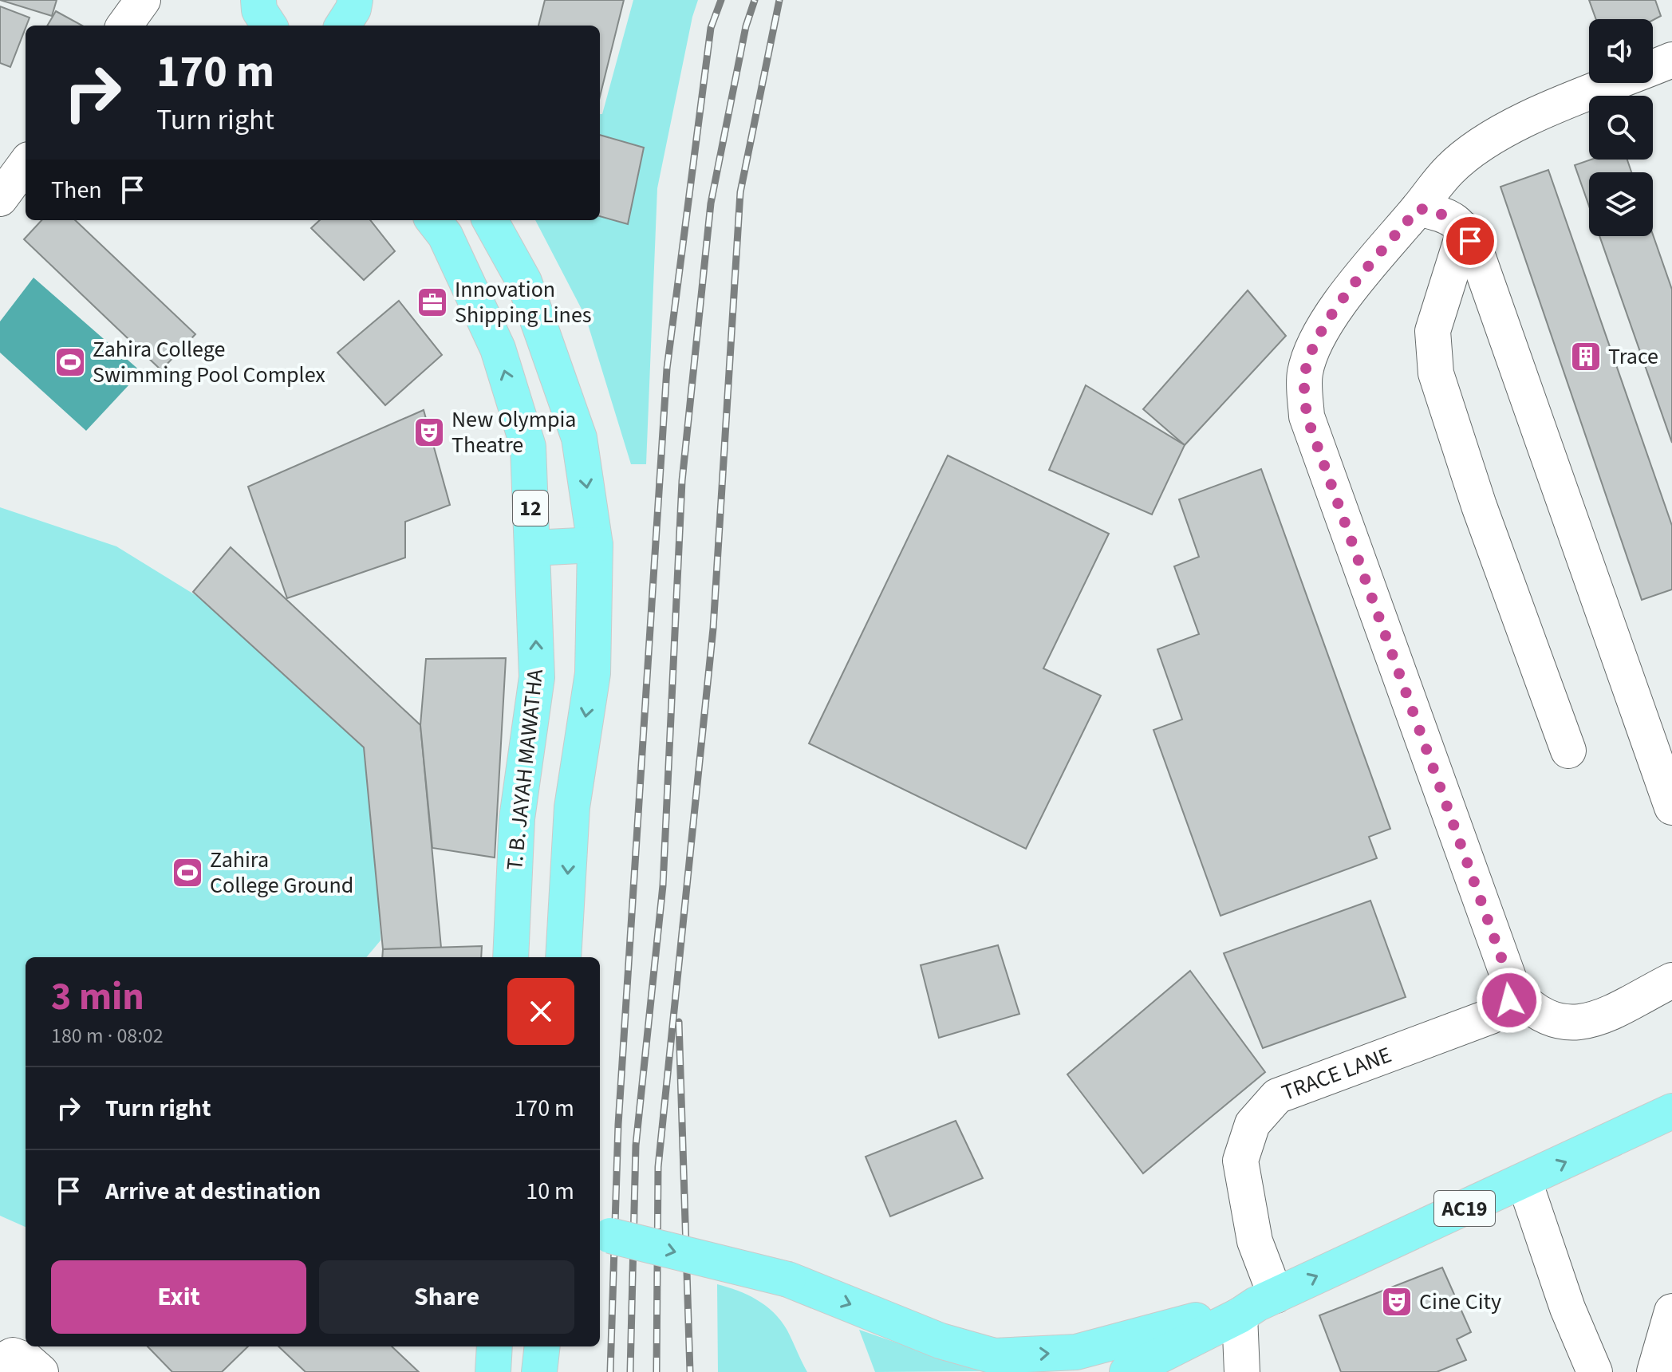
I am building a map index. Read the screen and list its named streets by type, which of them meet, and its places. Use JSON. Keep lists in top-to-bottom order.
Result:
{
  "streets": {
    "main road": ["12", "T. B. JAYAH MAWATHA", "AC19"],
    "street": ["TRACE LANE"]
  },
  "crossings": [
    ["TRACE LANE", "AC19"]
  ],
  "places": {
    "office": ["Innovation Shipping Lines"],
    "building": ["Trace"],
    "sports": ["Zahira College Swimming Pool Complex", "Zahira College Ground"],
    "theatre": ["New Olympia Theatre", "Cine City"]
  },
  "page": {
    "turn": ["170 m", "Turn right"],
    "then": "Then",
    "heading": ["3 min", "180 m · 08:02"],
    "list": [
      {
        "name": "Turn right",
        "value": "170 m"
      },
      {
        "name": "Arrive at destination",
        "value": "10 m"
      }
    ],
    "buttons": ["Exit", "Share"]
  }
}
